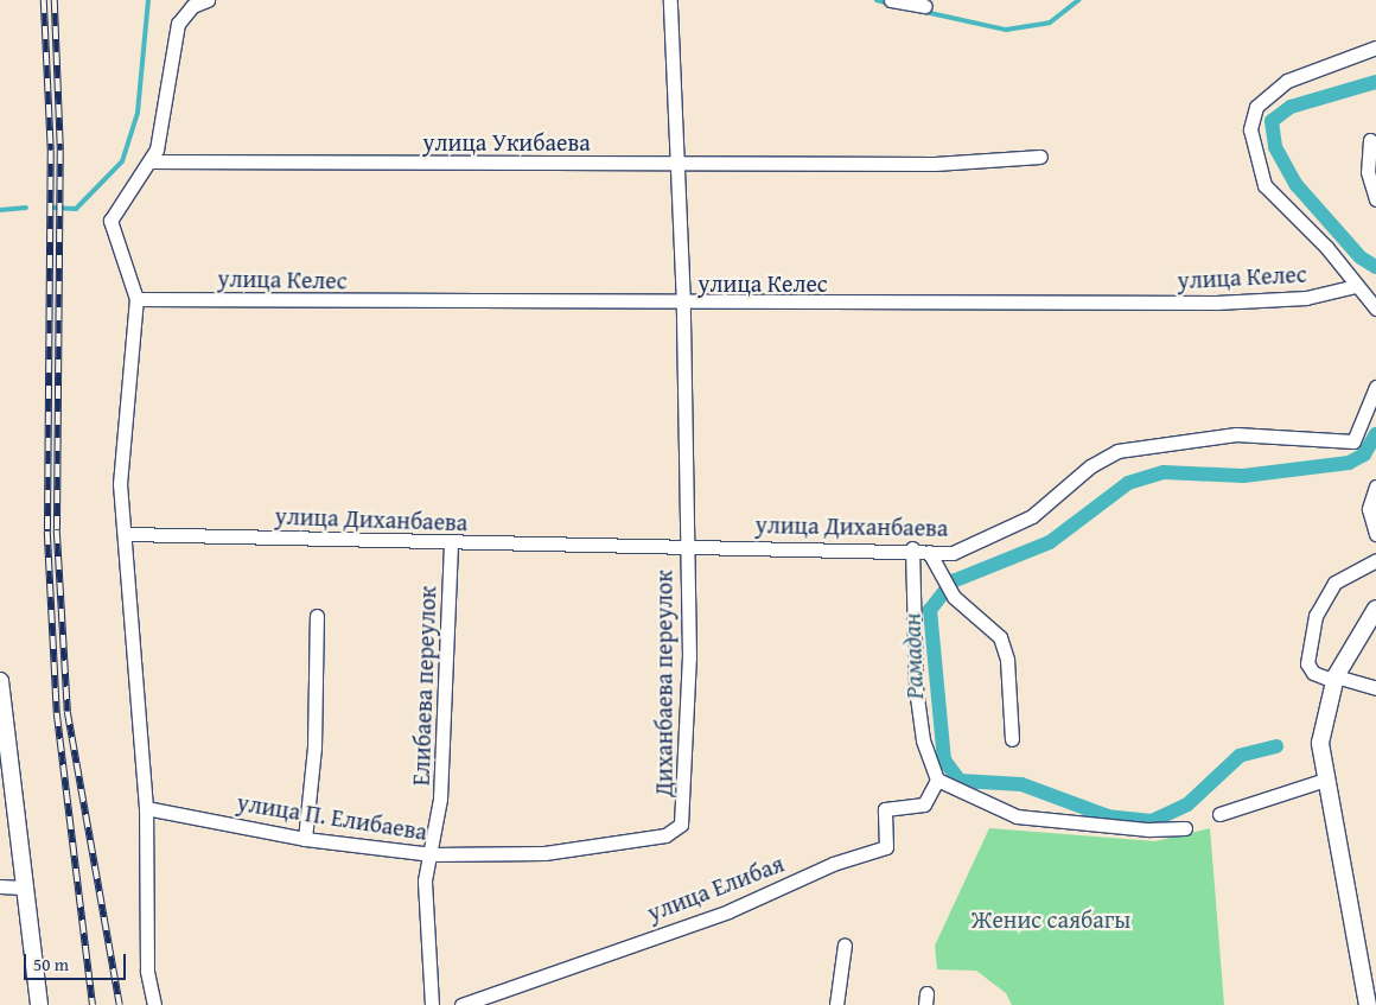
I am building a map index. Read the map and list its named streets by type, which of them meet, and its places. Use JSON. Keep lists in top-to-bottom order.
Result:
{
  "streets": {
    "street": [
      "улица Укибаева",
      "улица Келес",
      "улица Диханбаева",
      "Диханбаева переулок",
      "Елибаева переулок",
      "улица П. Елибаева",
      "улица Елибая"
    ]
  },
  "crossings": [
    ["улица Диханбаева", "Диханбаева переулок"],
    ["улица Диханбаева", "Елибаева переулок"],
    ["Диханбаева переулок", "улица П. Елибаева"],
    ["Елибаева переулок", "улица П. Елибаева"]
  ],
  "water": ["Рамадан"],
  "parks": ["Женис саябагы"],
  "scale_bar": "50 m"
}
